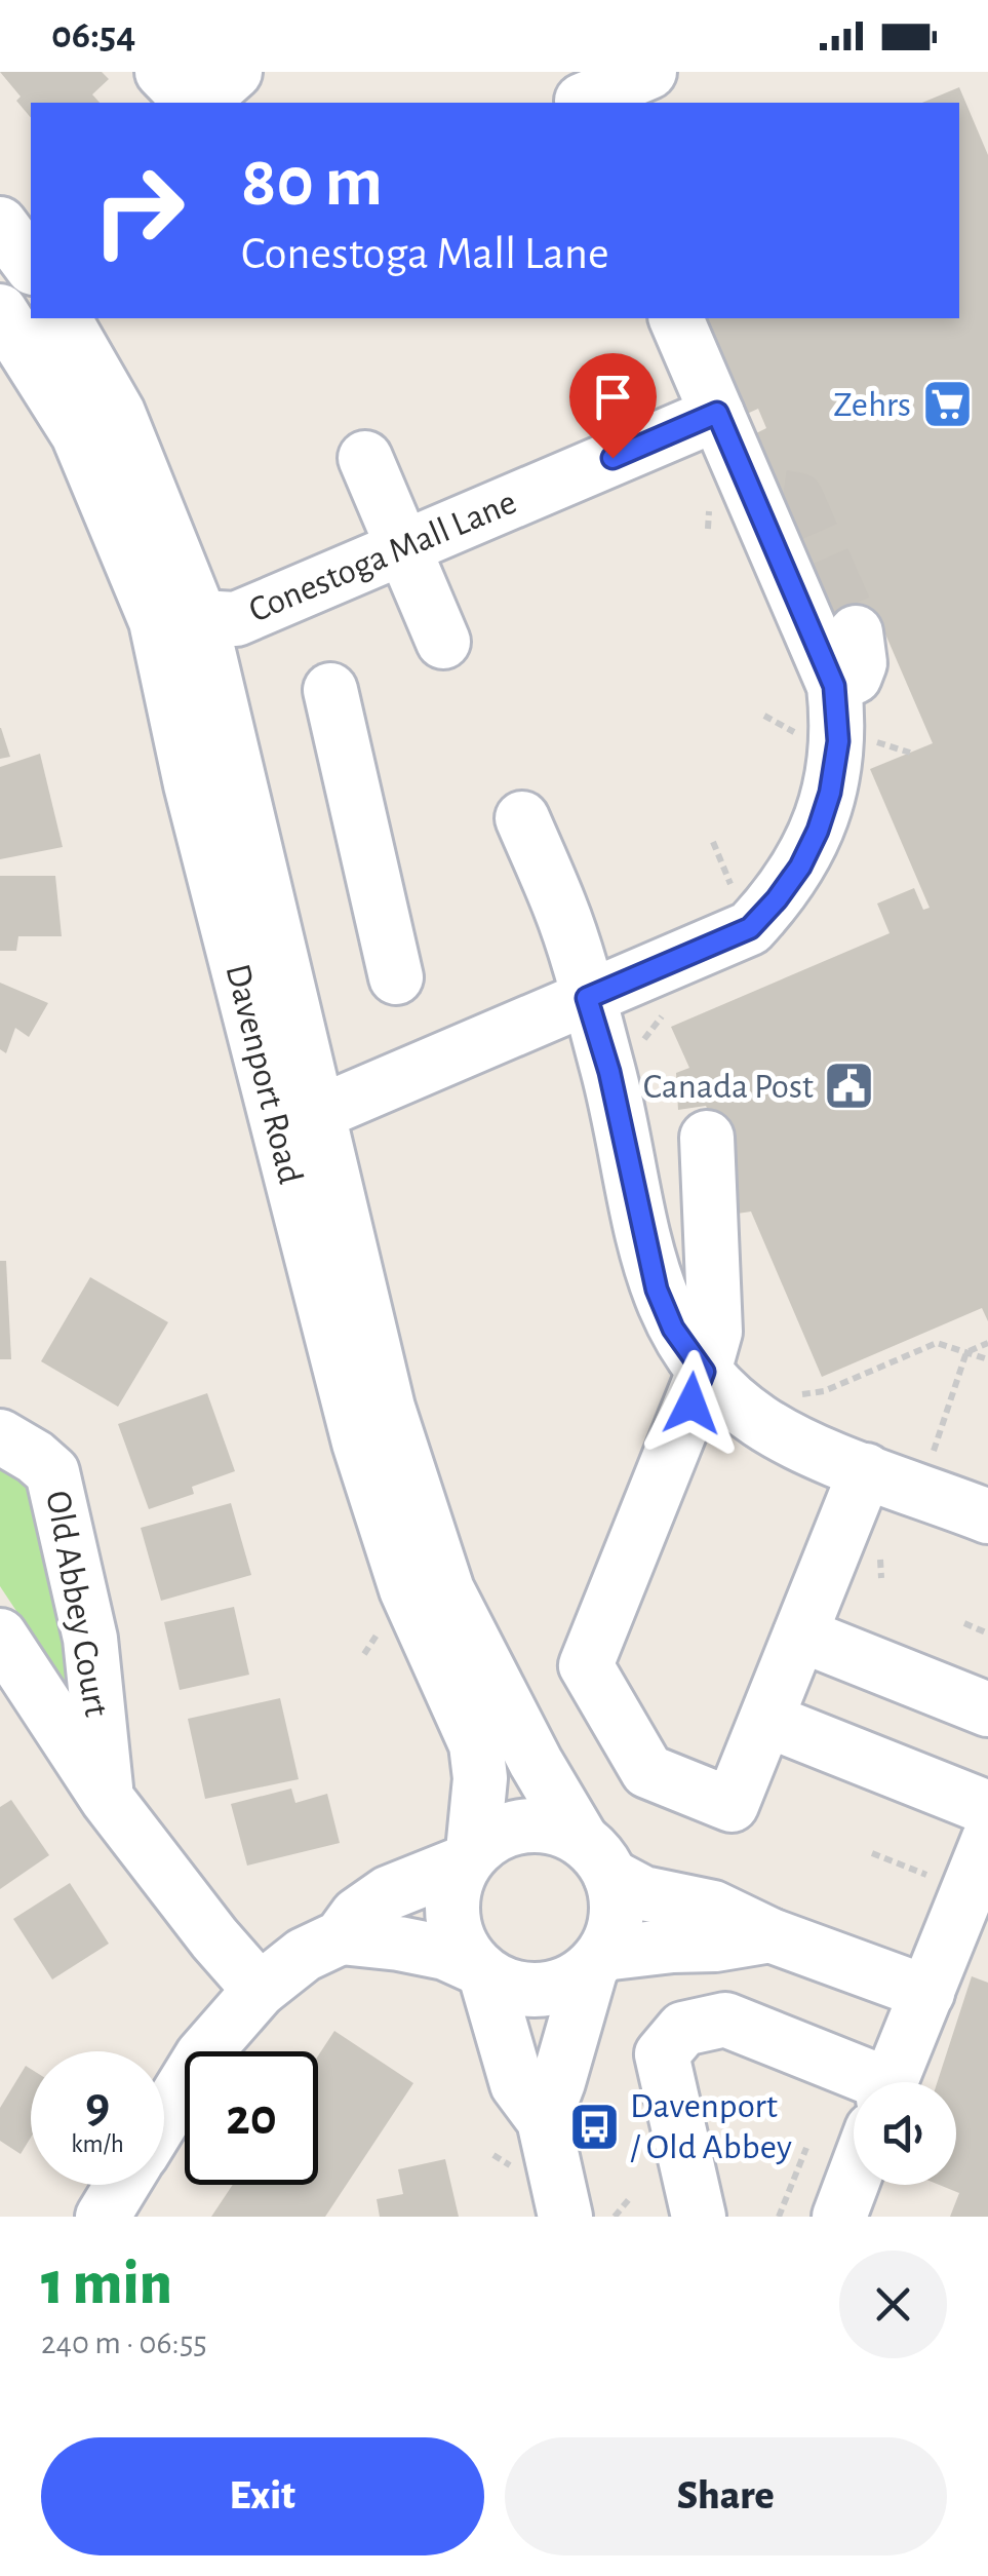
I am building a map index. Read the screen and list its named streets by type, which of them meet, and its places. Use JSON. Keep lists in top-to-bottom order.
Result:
{
  "streets": {
    "street": ["Conestoga Mall Lane", "Davenport Road", "Old Abbey Court"]
  },
  "crossings": [
    ["Conestoga Mall Lane", "Davenport Road"]
  ],
  "places": {
    "supermarket": ["Zehrs"],
    "public building": ["Canada Post"],
    "bus stop": ["Davenport / Old Abbey"]
  },
  "page": {
    "status": "06:54",
    "turn": ["80 m", "Conestoga Mall Lane"],
    "speed": "9 km/h",
    "limit": "20",
    "heading": ["1 min", "240 m · 06:55"],
    "buttons": ["Exit", "Share"]
  }
}
